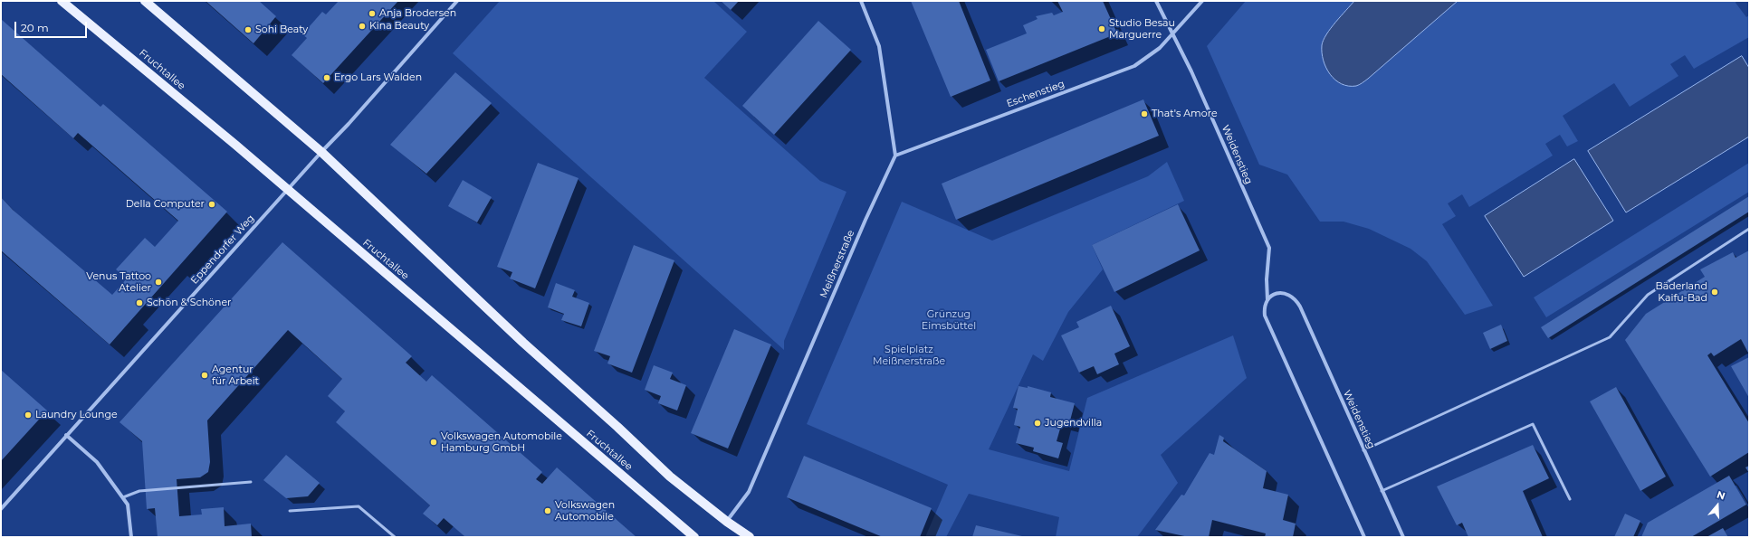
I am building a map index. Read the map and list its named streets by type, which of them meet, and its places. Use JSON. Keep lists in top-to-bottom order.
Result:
{
  "streets": {
    "main road": ["Fruchtallee"],
    "street": [
      "Eschenstieg",
      "Weidenstieg",
      "Eppendorfer Weg",
      "Meißnerstraße"
    ]
  },
  "crossings": [
    ["Fruchtallee", "Eppendorfer Weg"],
    ["Eschenstieg", "Weidenstieg"],
    ["Eschenstieg", "Meißnerstraße"]
  ],
  "parks": ["Grünzug Eimsbüttel", "Spielplatz Meißnerstraße"],
  "places": [
    "Anja Brodersen",
    "Kina Beauty",
    "Studio Besau Marguerre",
    "Sohi Beaty",
    "Ergo Lars Walden",
    "That's Amore",
    "Della Computer",
    "Venus Tattoo Atelier",
    "Bäderland Kaifu-Bad",
    "Schön & Schöner",
    "Agentur für Arbeit",
    "Laundry Lounge",
    "Jugendvilla",
    "Volkswagen Automobile Hamburg GmbH",
    "Volkswagen Automobile"
  ],
  "scale_bar": "20 m",
  "north": "top"
}
